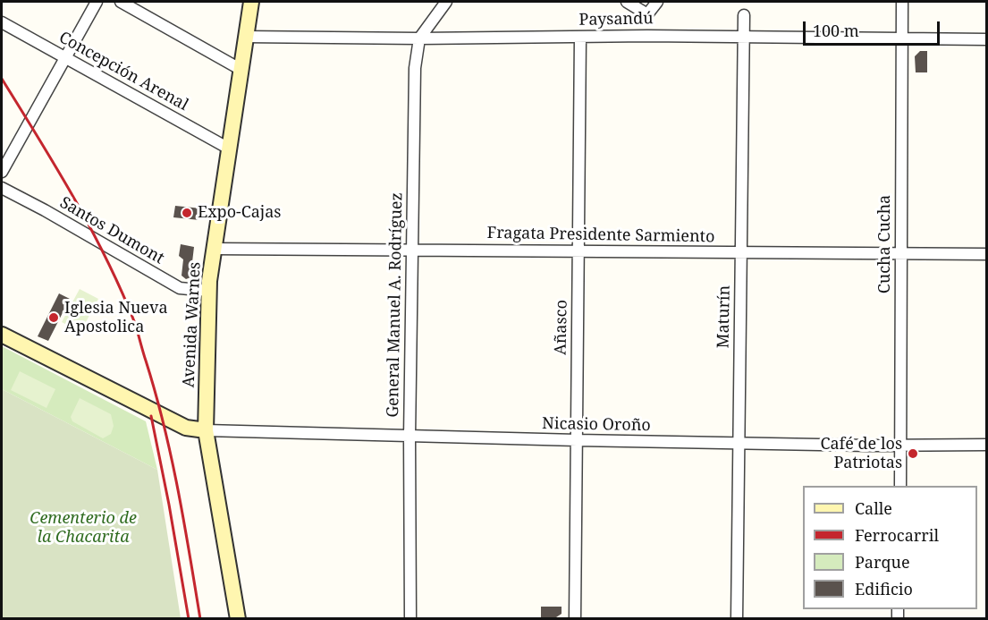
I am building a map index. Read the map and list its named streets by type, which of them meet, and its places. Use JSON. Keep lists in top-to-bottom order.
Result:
{
  "streets": {
    "main road": ["Avenida Warnes"],
    "street": [
      "Paysandú",
      "Concepción Arenal",
      "Santos Dumont",
      "Fragata Presidente Sarmiento",
      "Cucha Cucha",
      "General Manuel A. Rodríguez",
      "Maturín",
      "Añasco",
      "Nicasio Oroño"
    ]
  },
  "crossings": [
    ["Paysandú", "Cucha Cucha"],
    ["Paysandú", "General Manuel A. Rodríguez"],
    ["Paysandú", "Maturín"],
    ["Paysandú", "Avenida Warnes"],
    ["Paysandú", "Añasco"],
    ["Concepción Arenal", "Avenida Warnes"],
    ["Santos Dumont", "Avenida Warnes"],
    ["Fragata Presidente Sarmiento", "Cucha Cucha"],
    ["Fragata Presidente Sarmiento", "General Manuel A. Rodríguez"],
    ["Fragata Presidente Sarmiento", "Maturín"],
    ["Fragata Presidente Sarmiento", "Avenida Warnes"],
    ["Fragata Presidente Sarmiento", "Añasco"],
    ["Cucha Cucha", "Nicasio Oroño"],
    ["General Manuel A. Rodríguez", "Nicasio Oroño"],
    ["Maturín", "Nicasio Oroño"],
    ["Avenida Warnes", "Nicasio Oroño"],
    ["Añasco", "Nicasio Oroño"]
  ],
  "parks": ["Cementerio de la Chacarita"],
  "places": ["Expo-Cajas", "Iglesia Nueva Apostolica", "Café de los Patriotas"],
  "legend": [
    "Calle",
    "Ferrocarril",
    "Parque",
    "Edificio"
  ],
  "scale_bar": "100 m"
}
